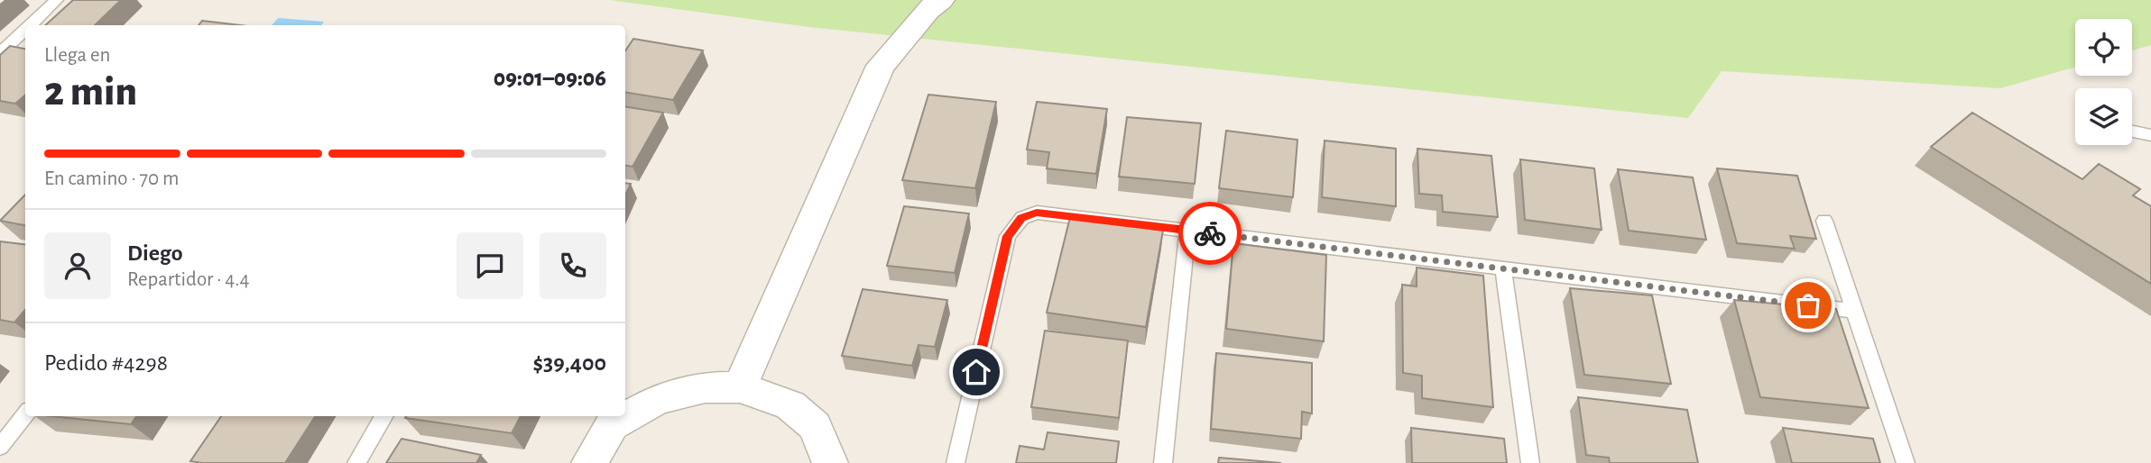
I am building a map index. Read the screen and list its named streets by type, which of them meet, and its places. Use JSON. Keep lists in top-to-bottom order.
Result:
{
  "page": {
    "heading": ["2 min", "Llega en", "09:01–09:06"],
    "panel": [
      "Diego",
      "Repartidor · 4.4",
      "Pedido #4298",
      "$39,400"
    ],
    "bar": "En camino · 70 m"
  }
}
